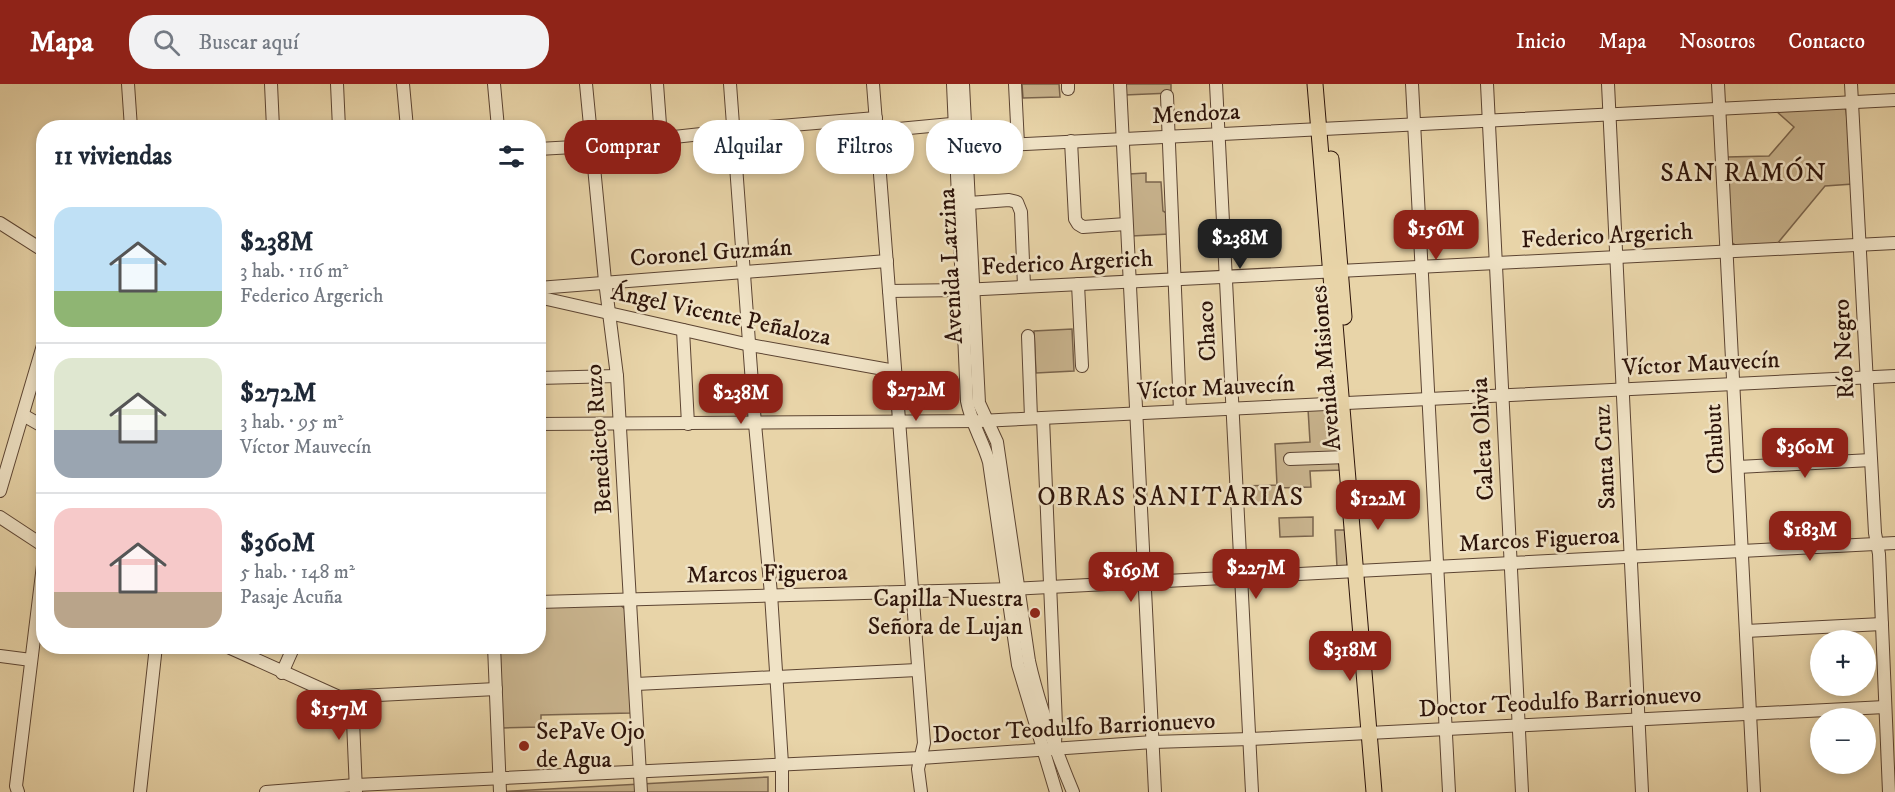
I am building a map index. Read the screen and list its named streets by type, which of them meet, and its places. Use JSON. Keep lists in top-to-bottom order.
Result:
{
  "streets": {
    "main road": ["Avenida Misiones"],
    "street": [
      "Mendoza",
      "Federico Argerich",
      "Coronel Guzmán",
      "Avenida Latzina",
      "Ángel Vicente Peñaloza",
      "Chaco",
      "Río Negro",
      "Víctor Mauvecín",
      "Benedicto Ruzo",
      "Caleta Olivia",
      "Chubut",
      "Santa Cruz",
      "Marcos Figueroa",
      "Doctor Teodulfo Barrionuevo"
    ]
  },
  "crossings": [
    ["Mendoza", "Chaco"],
    ["Mendoza", "Río Negro"],
    ["Mendoza", "Avenida Misiones"],
    ["Mendoza", "Caleta Olivia"],
    ["Mendoza", "Chubut"],
    ["Mendoza", "Santa Cruz"],
    ["Federico Argerich", "Avenida Latzina"],
    ["Federico Argerich", "Chaco"],
    ["Federico Argerich", "Río Negro"],
    ["Federico Argerich", "Avenida Misiones"],
    ["Federico Argerich", "Caleta Olivia"],
    ["Federico Argerich", "Chubut"],
    ["Federico Argerich", "Santa Cruz"],
    ["Coronel Guzmán", "Benedicto Ruzo"],
    ["Avenida Latzina", "Víctor Mauvecín"],
    ["Avenida Latzina", "Marcos Figueroa"],
    ["Avenida Latzina", "Doctor Teodulfo Barrionuevo"],
    ["Ángel Vicente Peñaloza", "Benedicto Ruzo"],
    ["Chaco", "Víctor Mauvecín"],
    ["Chaco", "Marcos Figueroa"],
    ["Chaco", "Doctor Teodulfo Barrionuevo"],
    ["Río Negro", "Víctor Mauvecín"],
    ["Río Negro", "Marcos Figueroa"],
    ["Río Negro", "Doctor Teodulfo Barrionuevo"],
    ["Víctor Mauvecín", "Avenida Misiones"],
    ["Víctor Mauvecín", "Benedicto Ruzo"],
    ["Víctor Mauvecín", "Caleta Olivia"],
    ["Víctor Mauvecín", "Chubut"],
    ["Víctor Mauvecín", "Santa Cruz"],
    ["Avenida Misiones", "Marcos Figueroa"],
    ["Avenida Misiones", "Doctor Teodulfo Barrionuevo"],
    ["Benedicto Ruzo", "Marcos Figueroa"],
    ["Benedicto Ruzo", "Doctor Teodulfo Barrionuevo"],
    ["Caleta Olivia", "Marcos Figueroa"],
    ["Caleta Olivia", "Doctor Teodulfo Barrionuevo"],
    ["Chubut", "Marcos Figueroa"],
    ["Chubut", "Doctor Teodulfo Barrionuevo"],
    ["Santa Cruz", "Marcos Figueroa"],
    ["Santa Cruz", "Doctor Teodulfo Barrionuevo"]
  ],
  "districts": ["SAN RAMÓN", "OBRAS SANITARIAS"],
  "places": ["Capilla Nuestra Señora de Lujan", "SePaVe Ojo de Agua"],
  "page": {
    "header": "Mapa",
    "search": "Buscar aquí",
    "nav": [
      "Inicio",
      "Mapa",
      "Nosotros",
      "Contacto"
    ],
    "chip": [
      "Comprar",
      "Alquilar",
      "Filtros",
      "Nuevo"
    ],
    "heading": "11 viviendas",
    "list": [
      {
        "name": "$238M",
        "note": "3 hab. · 116 m² · Federico Argerich"
      },
      {
        "name": "$272M",
        "note": "3 hab. · 95 m² · Víctor Mauvecín"
      },
      {
        "name": "$360M",
        "note": "5 hab. · 148 m² · Pasaje Acuña"
      }
    ],
    "price": [
      "$156M",
      "$238M",
      "$272M",
      "$238M",
      "$360M",
      "$122M",
      "$183M",
      "$227M",
      "$169M",
      "$318M",
      "$157M"
    ],
    "map_buttons": ["+", "−"]
  }
}
